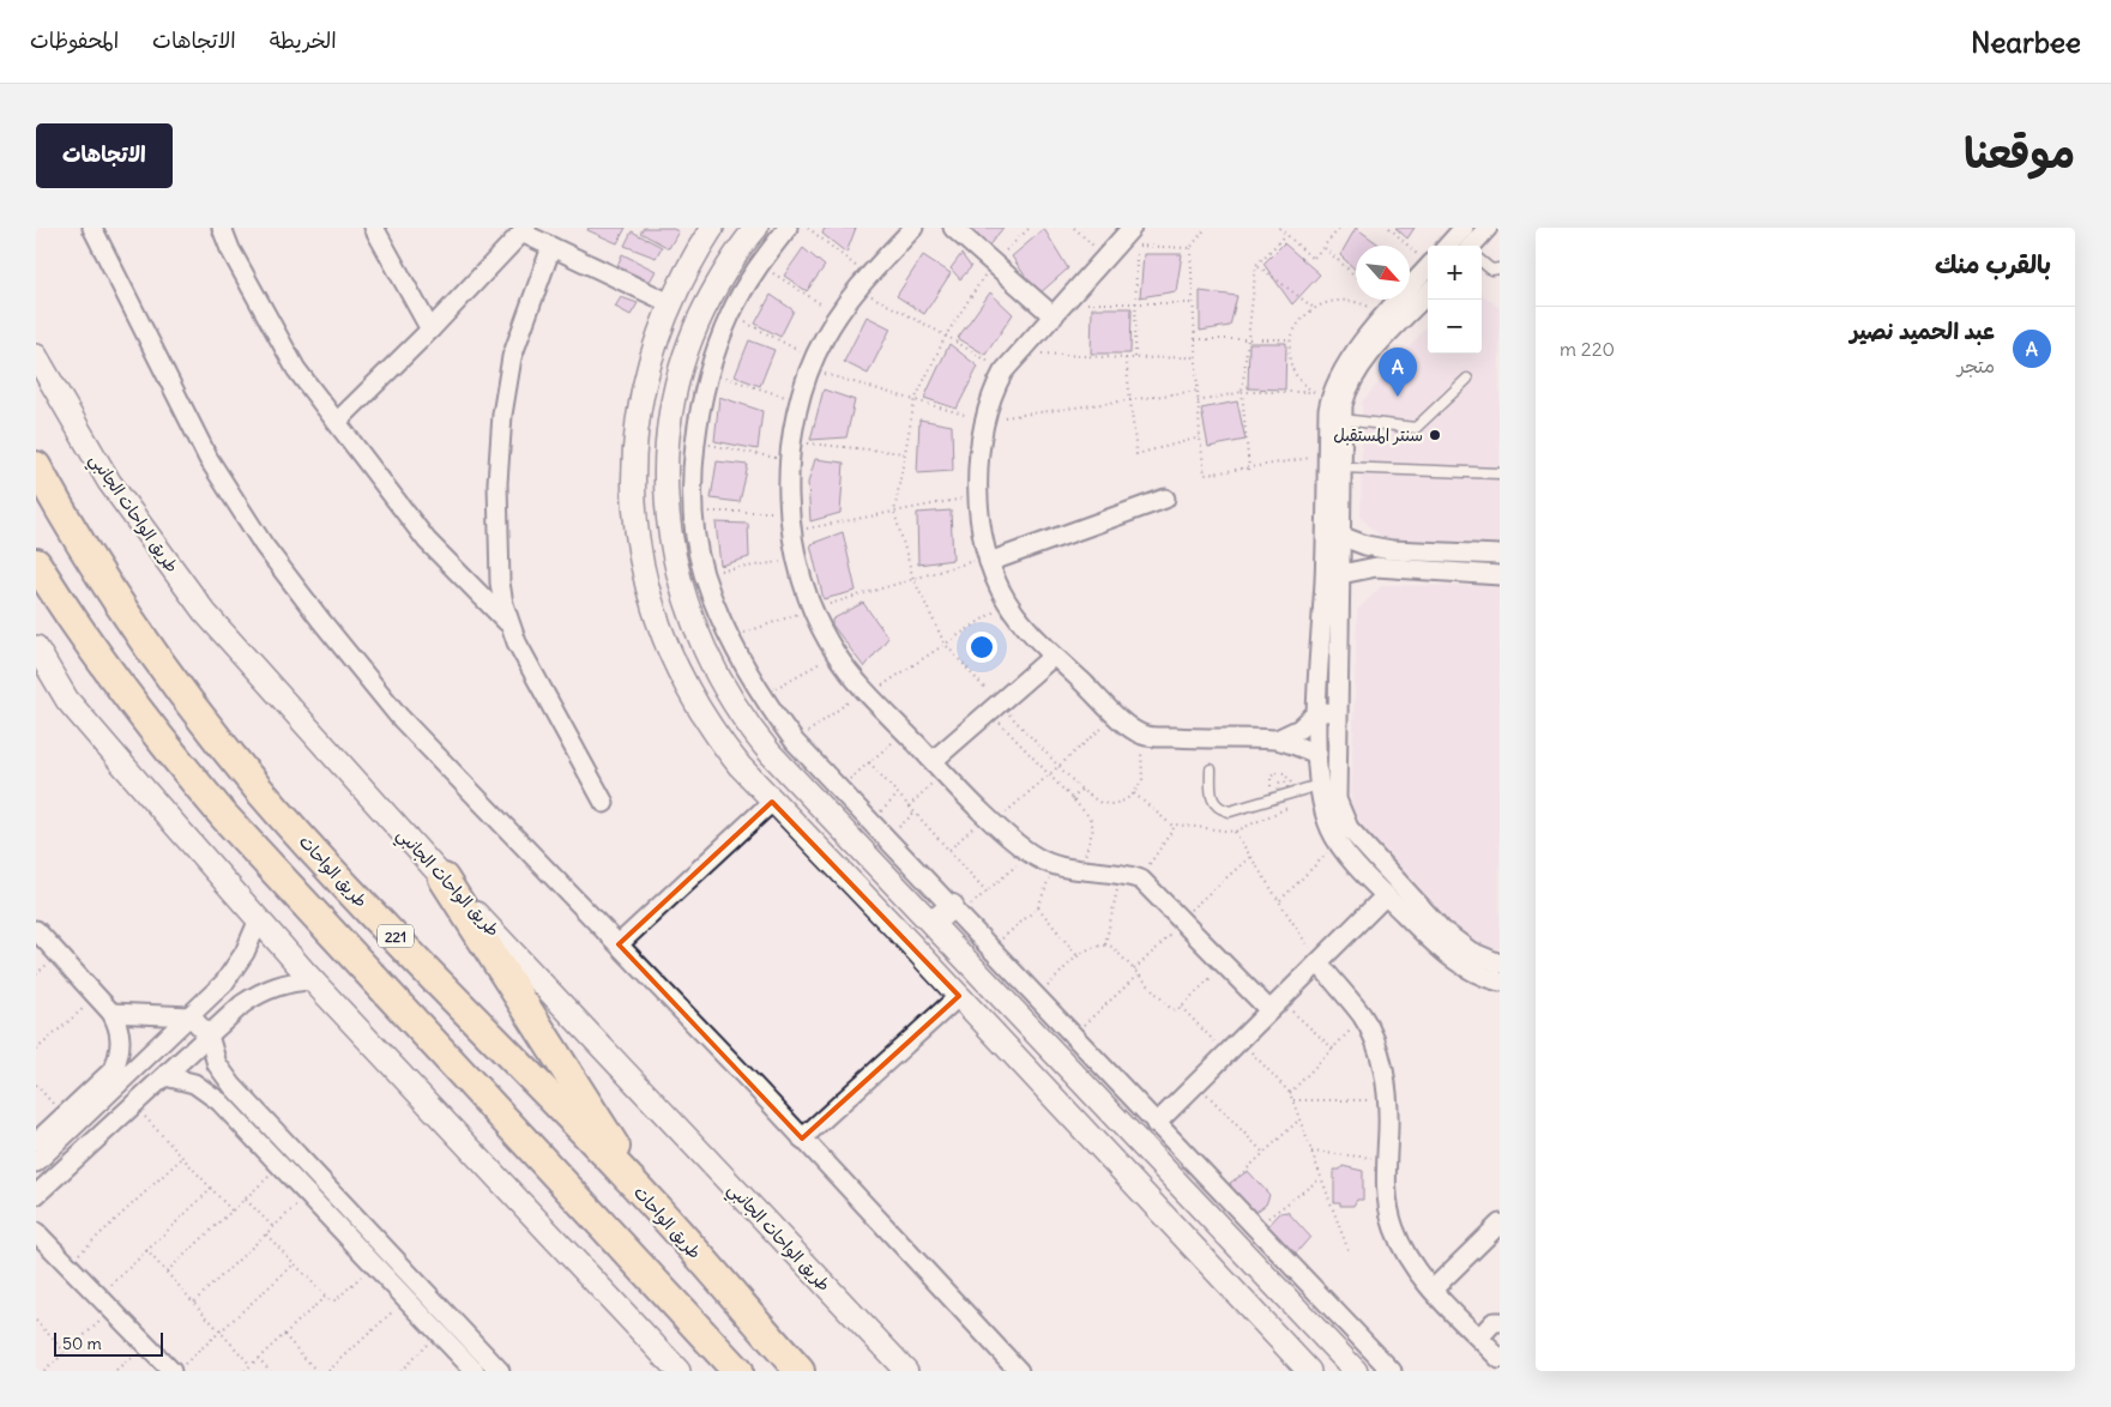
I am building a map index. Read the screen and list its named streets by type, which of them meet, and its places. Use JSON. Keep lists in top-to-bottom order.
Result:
{
  "streets": {
    "highway": ["طريق الواحات", "221"],
    "street": ["طريق الواحات الجانبي"]
  },
  "places": ["سنتر المستقبل"],
  "scale_bar": "50 m",
  "north": "bottom right",
  "page": {
    "header": "Nearbee",
    "nav": ["الخريطة", "الاتجاهات", "المحفوظات"],
    "title": "موقعنا",
    "buttons": "الاتجاهات",
    "heading": "بالقرب منك",
    "map_buttons": ["+", "−"],
    "list": [
      {
        "mark": "A",
        "name": "عبد الحميد نصير",
        "note": "متجر",
        "value": "220 m"
      }
    ],
    "pins": "A",
    "scale": "50 m"
  }
}
